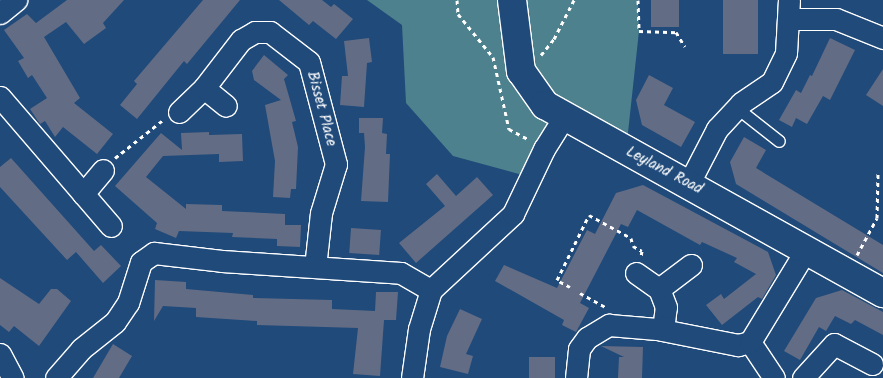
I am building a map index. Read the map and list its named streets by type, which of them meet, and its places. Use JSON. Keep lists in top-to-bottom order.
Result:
{
  "streets": {
    "street": ["Bisset Place", "Leyland Road"]
  }
}
